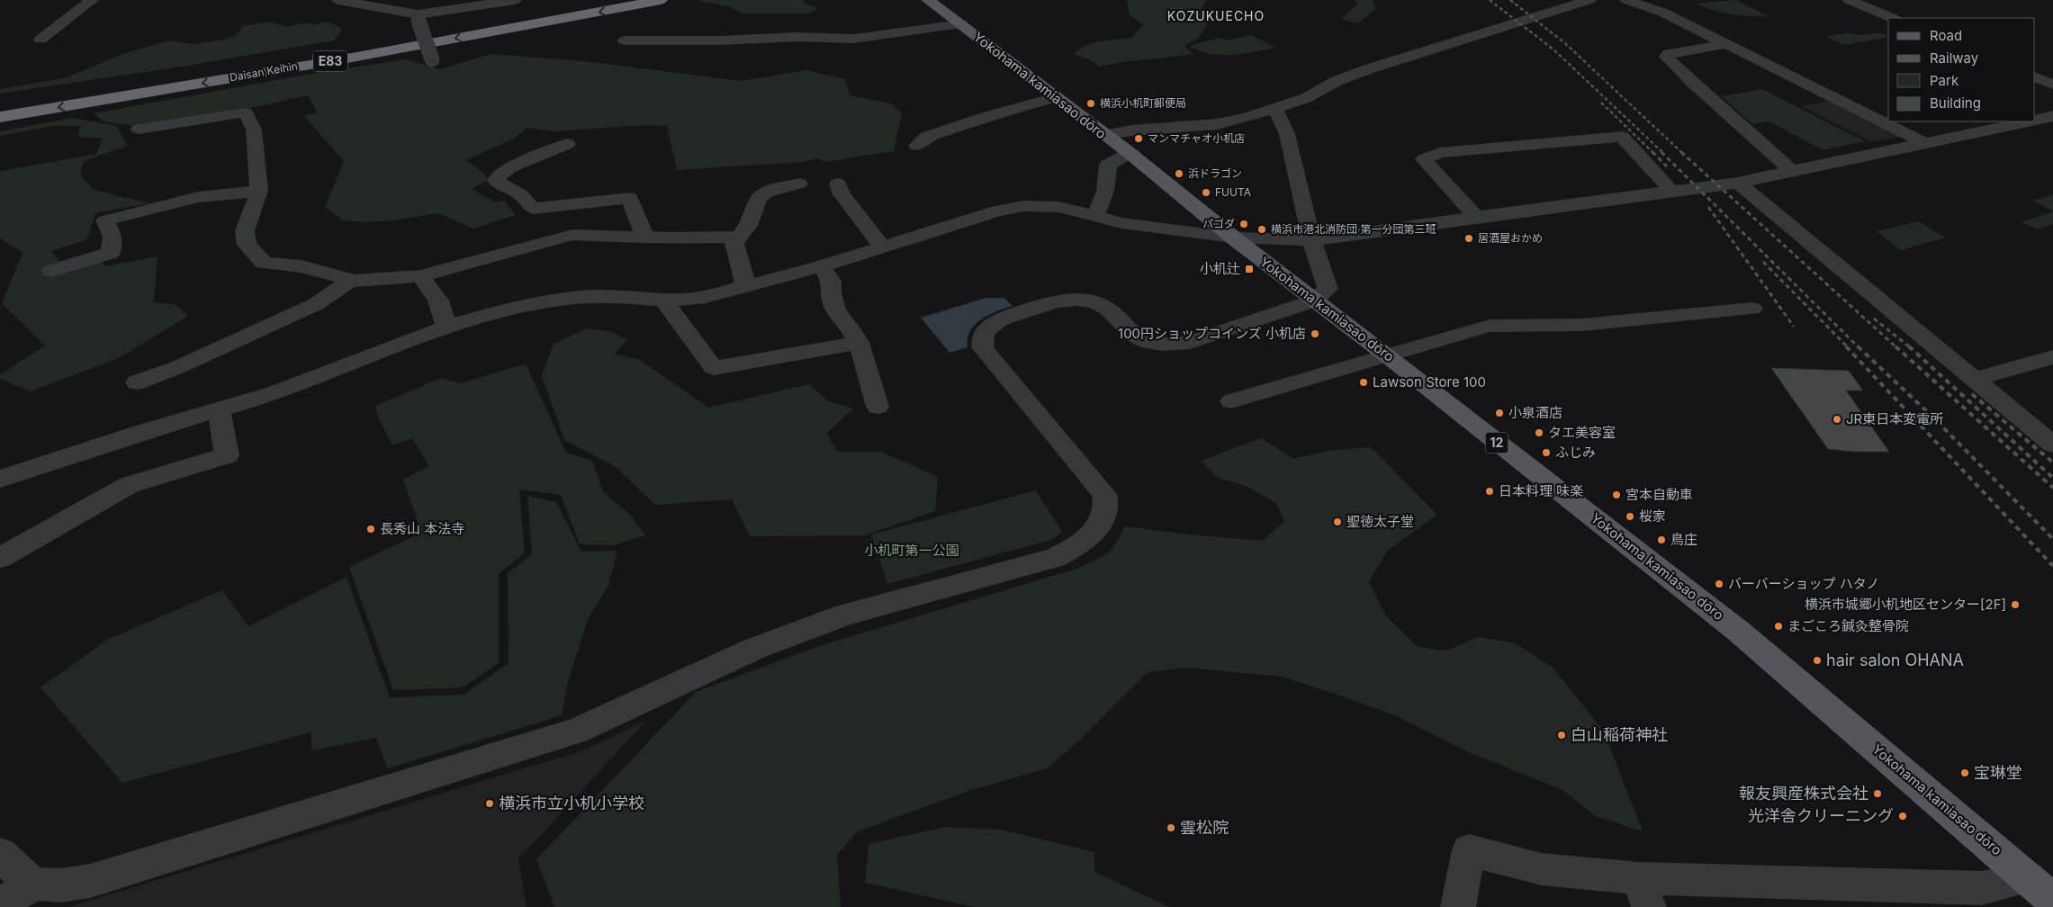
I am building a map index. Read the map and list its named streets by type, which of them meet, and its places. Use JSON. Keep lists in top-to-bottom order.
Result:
{
  "streets": {
    "highway": ["E83", "Daisan Keihin"],
    "main road": ["Yokohama kamiasao dōro", "12"]
  },
  "districts": ["KOZUKUECHO"],
  "parks": ["小机町第一公園"],
  "places": {
    "other": [
      "横浜小机町郵便局",
      "マンマチャオ小机店",
      "浜ドラゴン",
      "FUUTA",
      "パゴダ",
      "横浜市港北消防団 第一分団第三班",
      "居酒屋おかめ",
      "100円ショップコインズ 小机店",
      "Lawson Store 100",
      "小泉酒店",
      "JR東日本変電所",
      "タエ美容室",
      "ふじみ",
      "日本料理 味楽",
      "宮本自動車",
      "桜家",
      "聖徳太子堂",
      "長秀山 本法寺",
      "鳥庄",
      "バーバーショップ ハタノ",
      "横浜市城郷小机地区センター[2F]",
      "まごころ鍼灸整骨院",
      "hair salon OHANA",
      "白山稲荷神社",
      "宝琳堂",
      "報友興産株式会社",
      "横浜市立小机小学校",
      "光洋舎クリーニング",
      "雲松院"
    ],
    "transit": ["小机辻"]
  },
  "legend": [
    "Road",
    "Railway",
    "Park",
    "Building"
  ]
}
